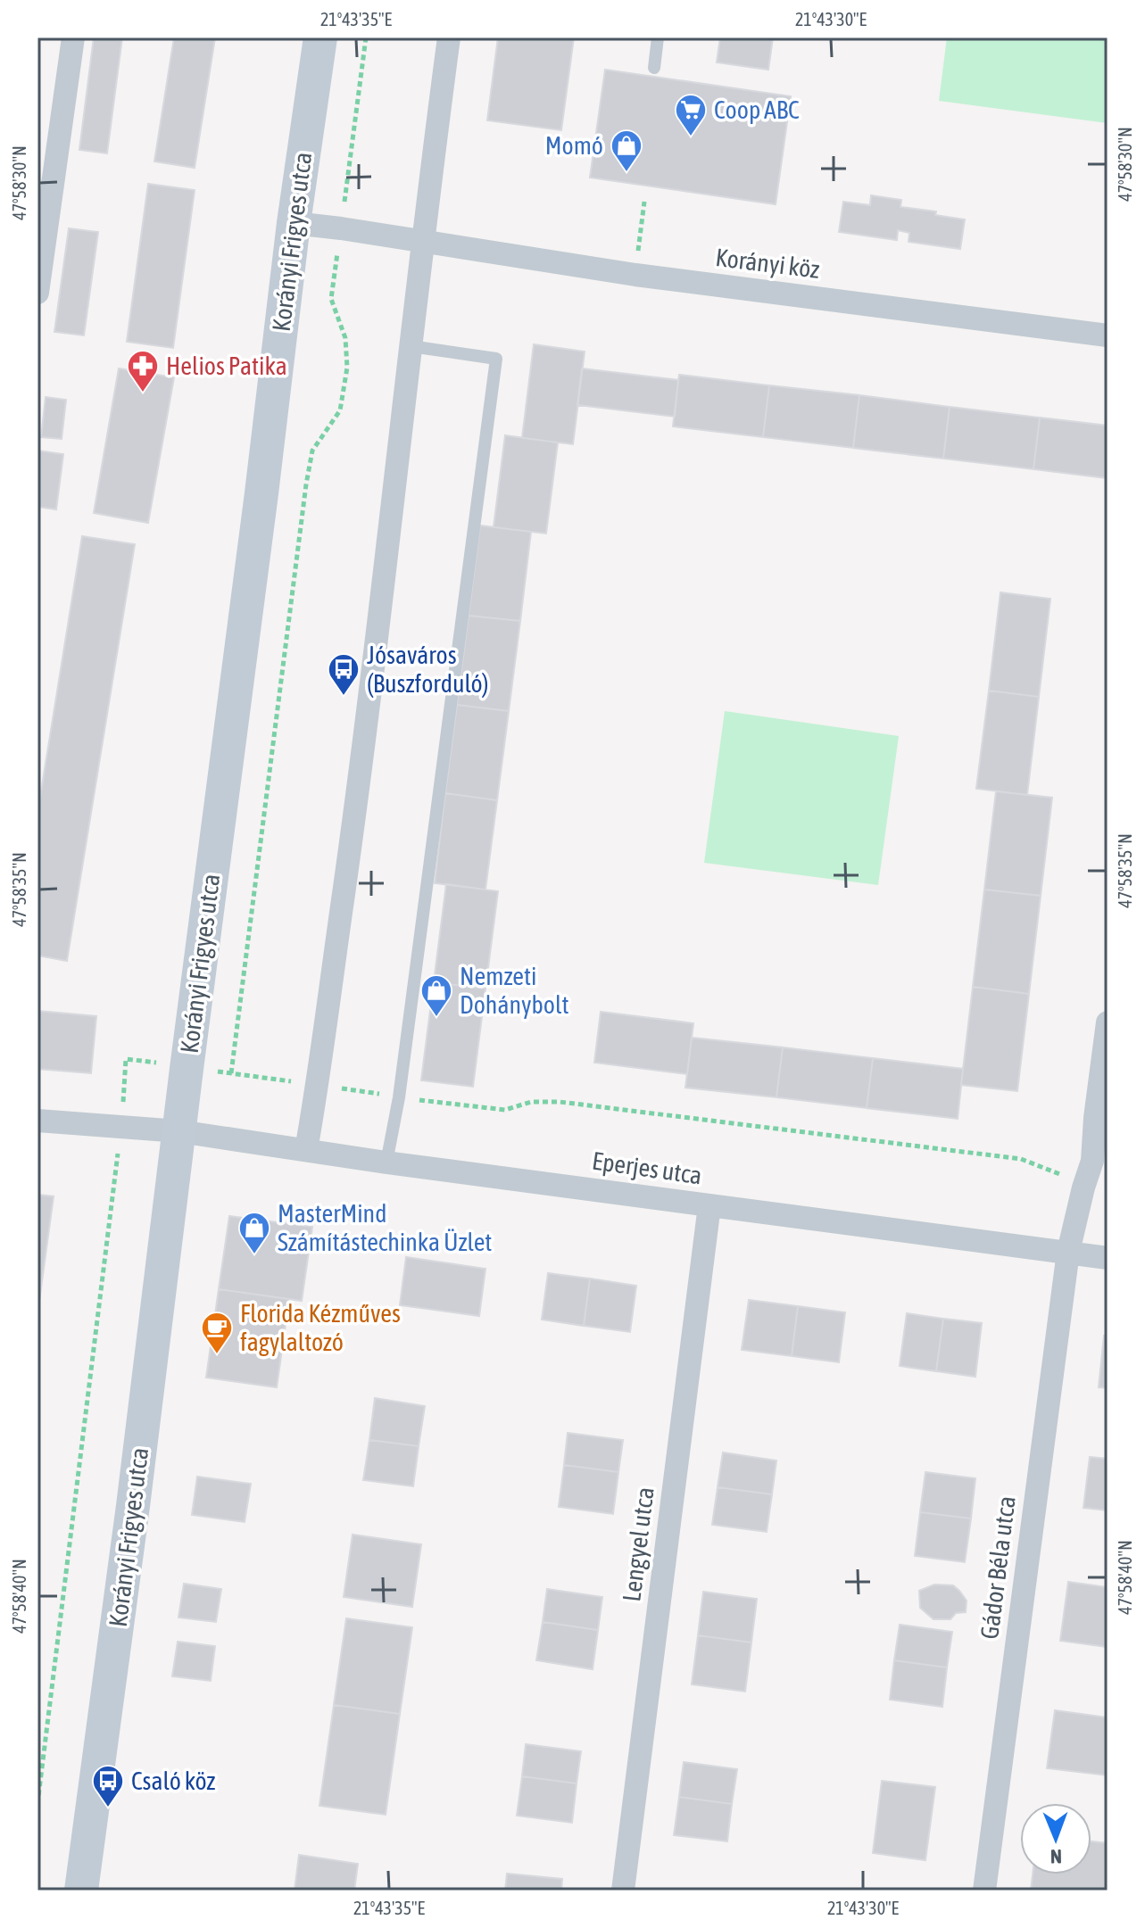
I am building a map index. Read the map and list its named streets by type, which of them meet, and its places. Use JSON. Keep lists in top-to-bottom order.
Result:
{
  "streets": {
    "street": [
      "Korányi Frigyes utca",
      "Korányi köz",
      "Eperjes utca",
      "Lengyel utca",
      "Gádor Béla utca"
    ]
  },
  "crossings": [
    ["Korányi Frigyes utca", "Korányi köz"],
    ["Korányi Frigyes utca", "Eperjes utca"],
    ["Eperjes utca", "Lengyel utca"],
    ["Eperjes utca", "Gádor Béla utca"]
  ],
  "places": {
    "supermarket": ["Coop ABC"],
    "shop": ["Momó", "Nemzeti Dohánybolt", "MasterMind Számítástechinka Üzlet"],
    "pharmacy": ["Helios Patika"],
    "bus stop": ["Jósaváros (Buszforduló)", "Csaló köz"],
    "cafe": ["Florida Kézműves fagylaltozó"]
  },
  "north": "bottom",
  "coordinates": [
    "21°43'35\"E",
    "21°43'30\"E",
    "47°58'30\"N",
    "47°58'35\"N",
    "47°58'40\"N"
  ]
}
